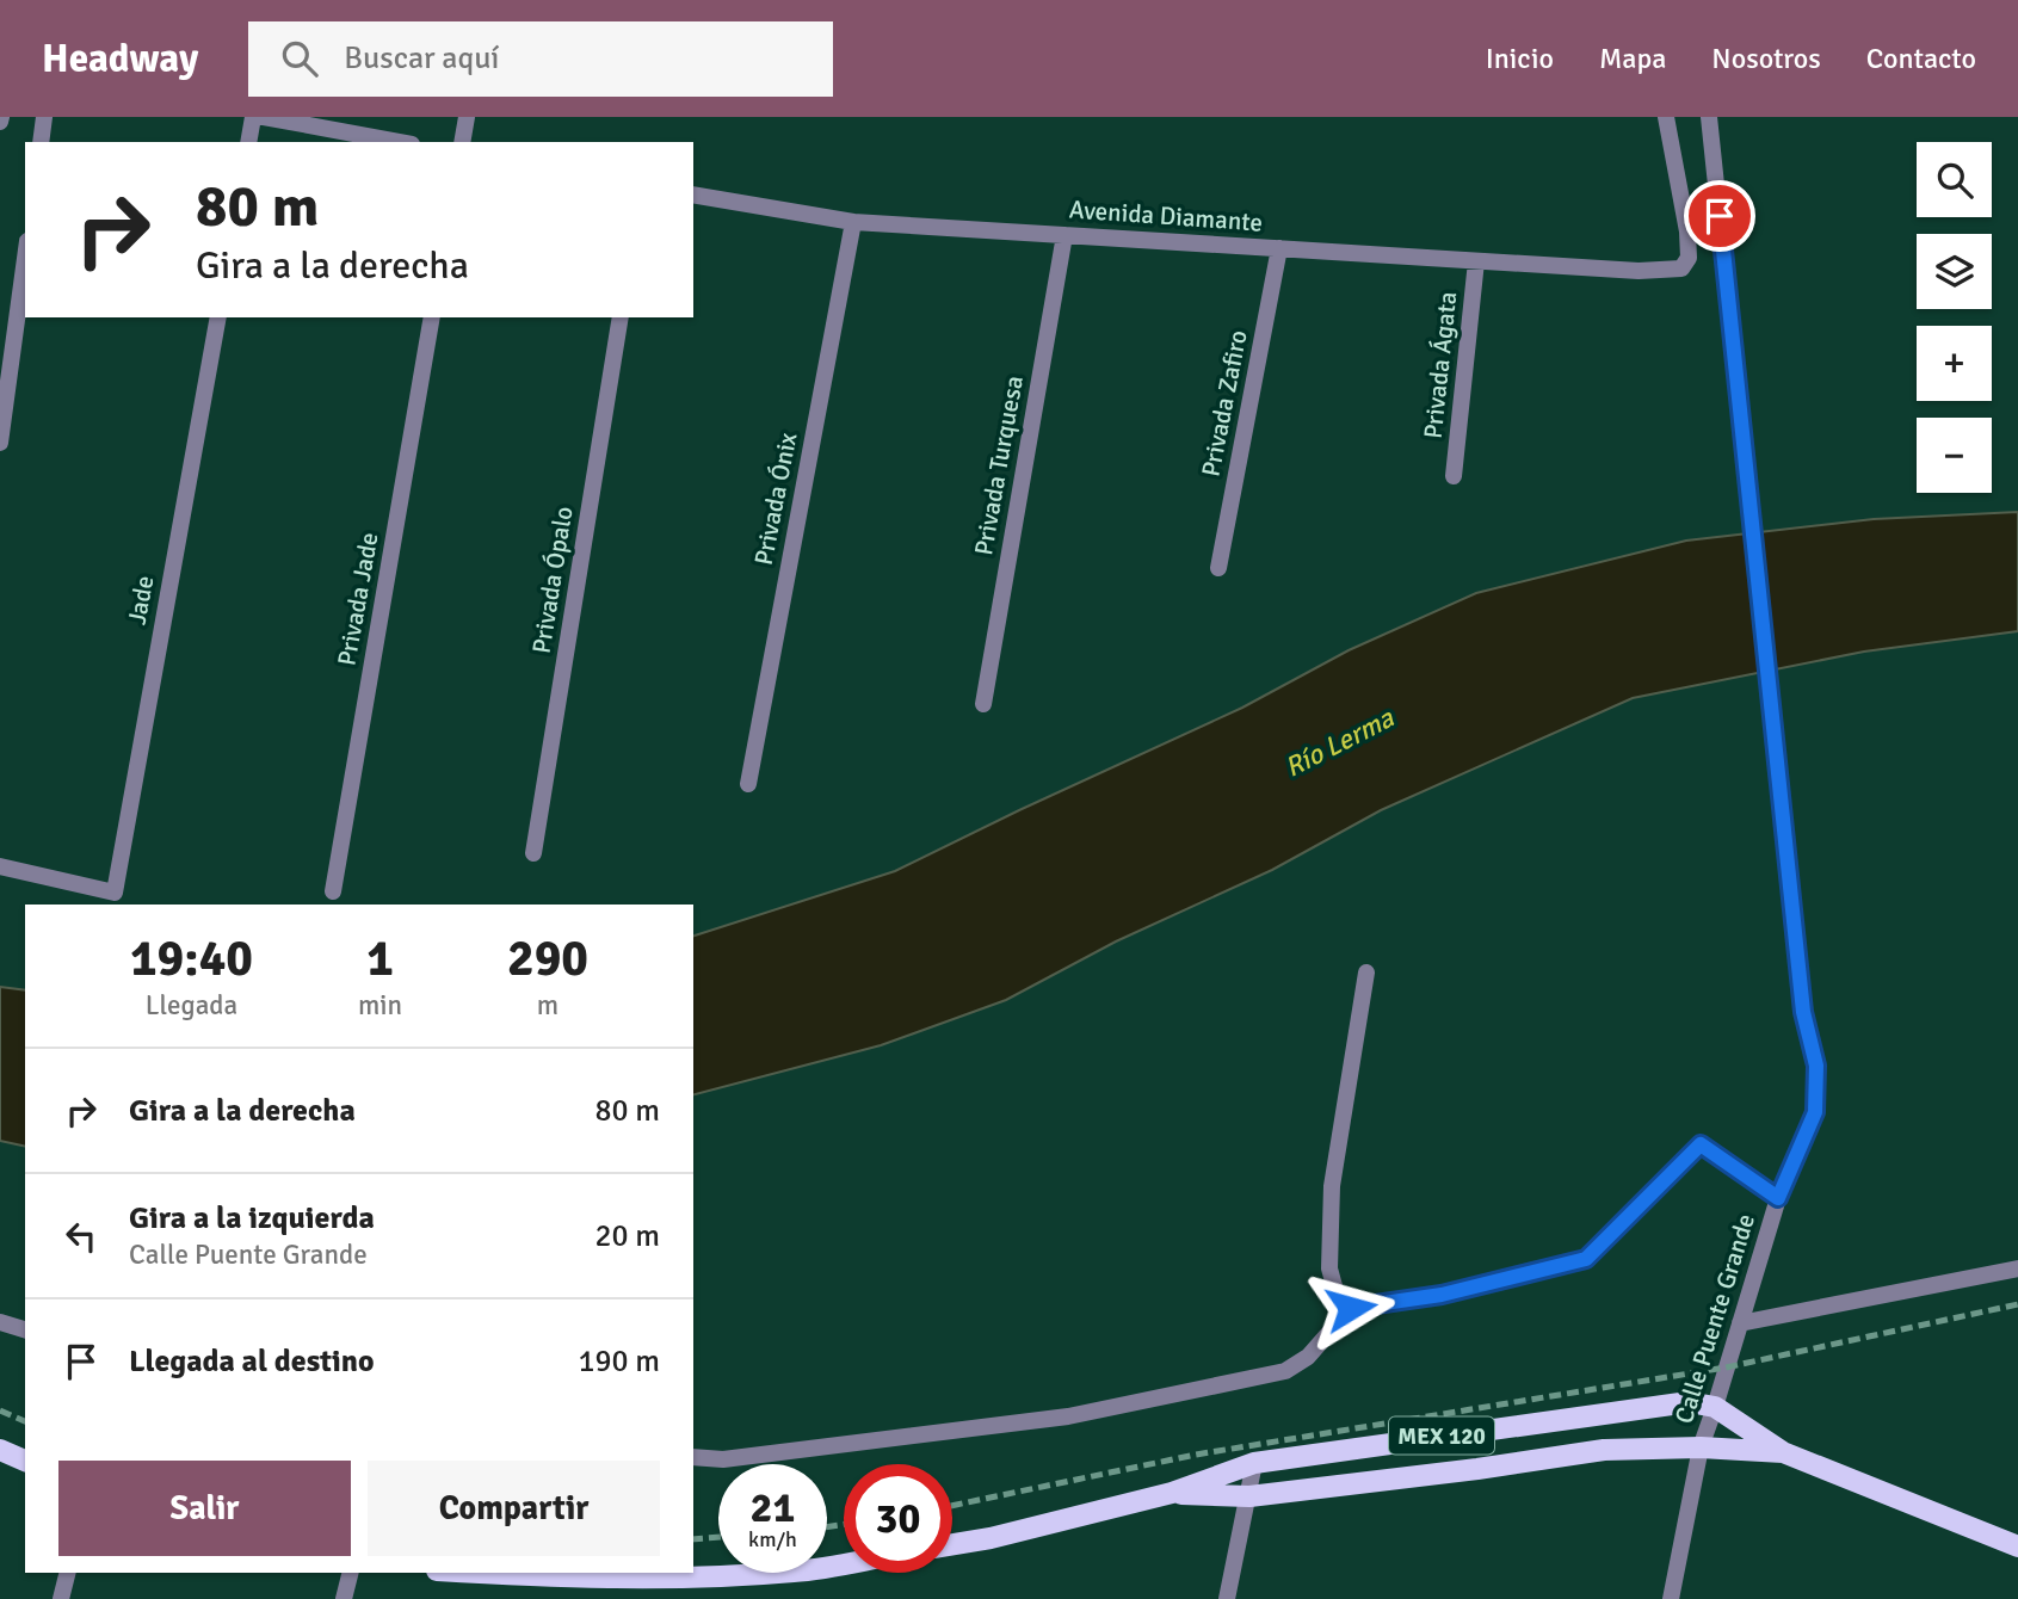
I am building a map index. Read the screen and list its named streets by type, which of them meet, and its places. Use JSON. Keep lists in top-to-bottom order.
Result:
{
  "streets": {
    "main road": ["MEX 120"],
    "street": [
      "Avenida Diamante",
      "Privada Ágata",
      "Privada Zafiro",
      "Privada Turquesa",
      "Privada Ónix",
      "Privada Ópalo",
      "Privada Jade",
      "Jade",
      "Calle Puente Grande"
    ]
  },
  "crossings": [
    ["Avenida Diamante", "Privada Ágata"],
    ["Avenida Diamante", "Privada Zafiro"],
    ["Avenida Diamante", "Privada Turquesa"],
    ["Avenida Diamante", "Privada Ónix"],
    ["Calle Puente Grande", "MEX 120"]
  ],
  "water": ["Río Lerma"],
  "page": {
    "header": "Headway",
    "search": "Buscar aquí",
    "nav": [
      "Inicio",
      "Mapa",
      "Nosotros",
      "Contacto"
    ],
    "map_buttons": ["+", "−"],
    "turn": ["80 m", "Gira a la derecha"],
    "eta": [
      "19:40",
      "Llegada",
      "1",
      "min",
      "290",
      "m"
    ],
    "list": [
      {
        "name": "Gira a la derecha",
        "value": "80 m"
      },
      {
        "name": "Gira a la izquierda",
        "note": "Calle Puente Grande",
        "value": "20 m"
      },
      {
        "name": "Llegada al destino",
        "value": "190 m"
      }
    ],
    "buttons": ["Salir", "Compartir"],
    "speed": "21 km/h",
    "limit": "30"
  }
}
